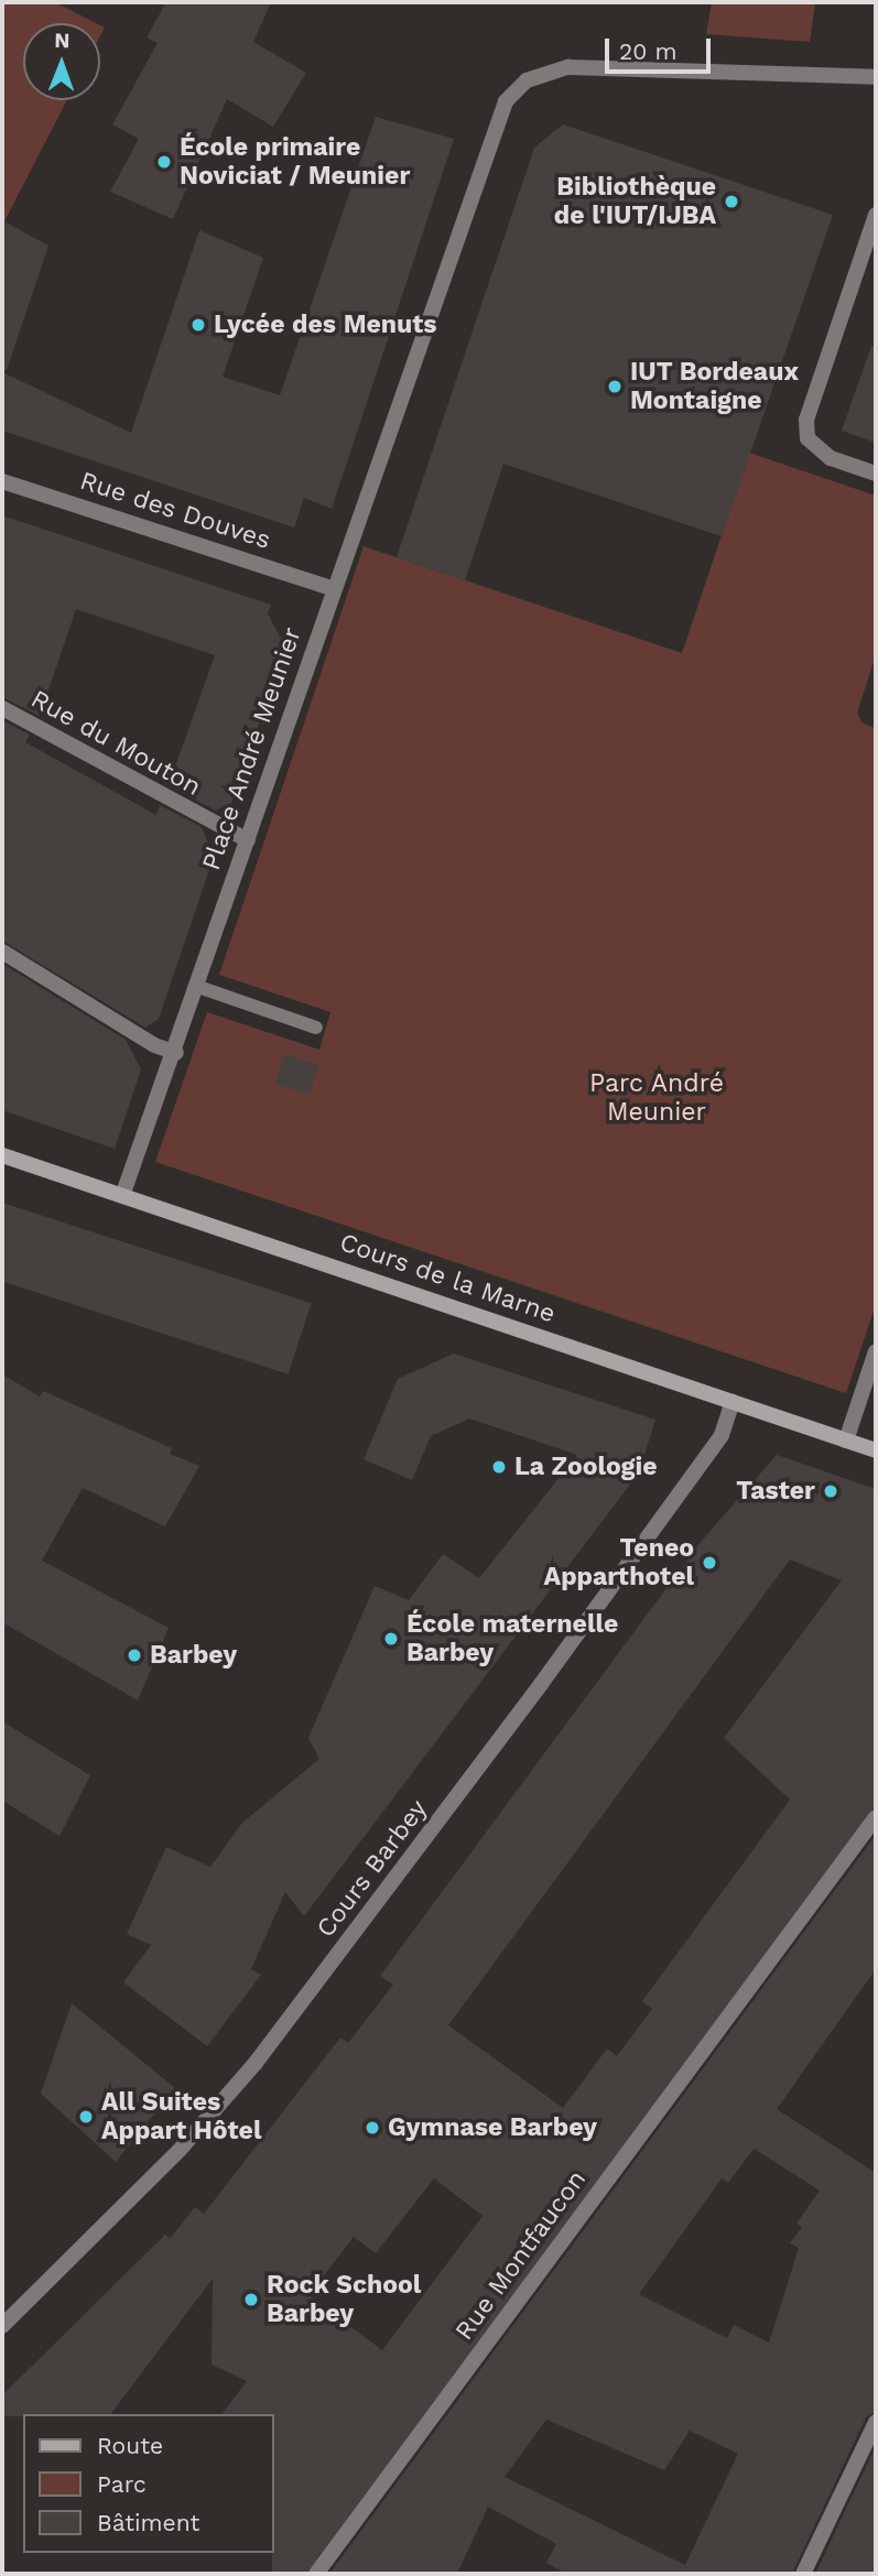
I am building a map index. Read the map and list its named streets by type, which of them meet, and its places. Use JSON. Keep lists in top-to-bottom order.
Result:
{
  "streets": {
    "main road": ["Cours de la Marne"],
    "street": [
      "Rue des Douves",
      "Rue du Mouton",
      "Place André Meunier",
      "Cours Barbey",
      "Rue Montfaucon"
    ]
  },
  "crossings": [
    ["Rue des Douves", "Place André Meunier"],
    ["Rue du Mouton", "Place André Meunier"],
    ["Place André Meunier", "Cours de la Marne"],
    ["Cours de la Marne", "Cours Barbey"]
  ],
  "parks": ["Parc André Meunier"],
  "places": [
    "École primaire Noviciat / Meunier",
    "Bibliothèque de l'IUT/IJBA",
    "Lycée des Menuts",
    "IUT Bordeaux Montaigne",
    "La Zoologie",
    "Taster",
    "Teneo Apparthotel",
    "École maternelle Barbey",
    "Barbey",
    "All Suites Appart Hôtel",
    "Gymnase Barbey",
    "Rock School Barbey"
  ],
  "legend": ["Route", "Parc", "Bâtiment"],
  "scale_bar": "20 m",
  "north": "top"
}
